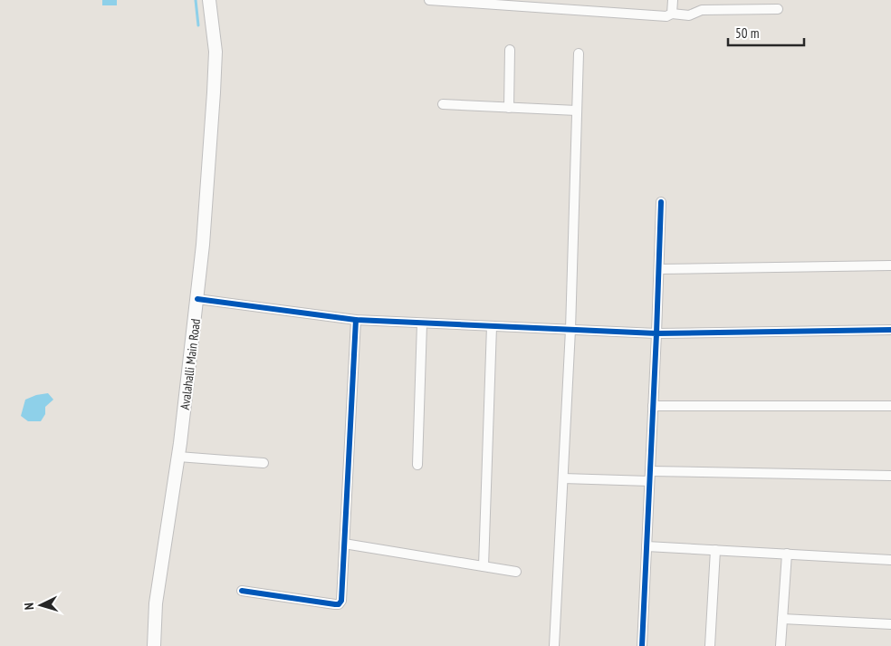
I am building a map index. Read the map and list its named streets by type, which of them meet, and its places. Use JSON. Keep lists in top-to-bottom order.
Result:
{
  "streets": {
    "main road": ["Avalahalli Main Road"]
  },
  "scale_bar": "50 m",
  "north": "left"
}
